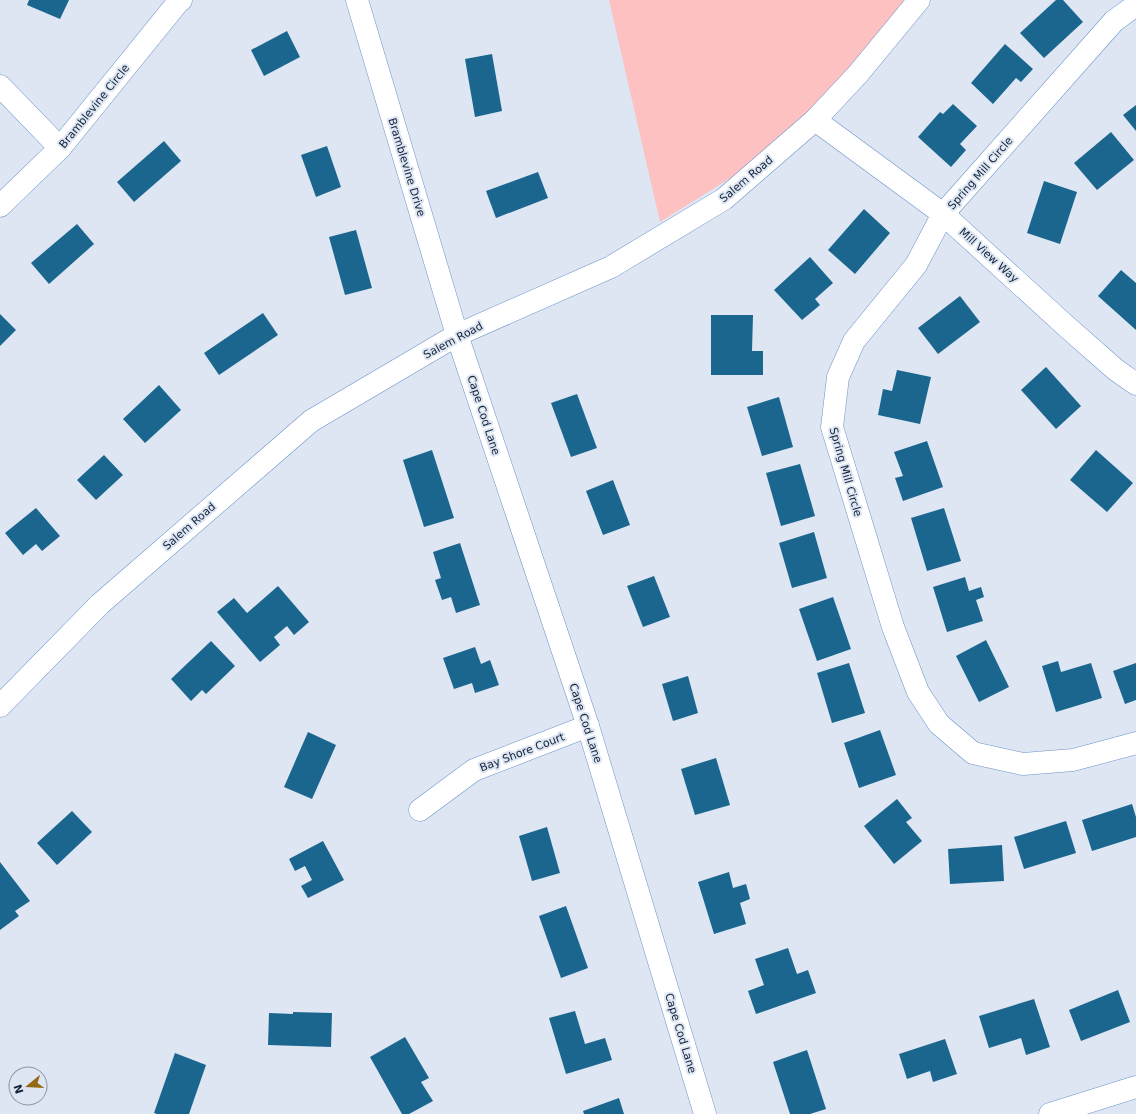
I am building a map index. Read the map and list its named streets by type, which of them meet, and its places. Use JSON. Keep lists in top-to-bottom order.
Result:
{
  "streets": {
    "street": [
      "Bramblevine Circle",
      "Bramblevine Drive",
      "Spring Mill Circle",
      "Salem Road",
      "Mill View Way",
      "Cape Cod Lane",
      "Bay Shore Court"
    ]
  },
  "crossings": [
    ["Bramblevine Drive", "Salem Road"],
    ["Bramblevine Drive", "Cape Cod Lane"],
    ["Spring Mill Circle", "Mill View Way"],
    ["Salem Road", "Mill View Way"],
    ["Salem Road", "Cape Cod Lane"],
    ["Cape Cod Lane", "Bay Shore Court"]
  ],
  "north": "left"
}
